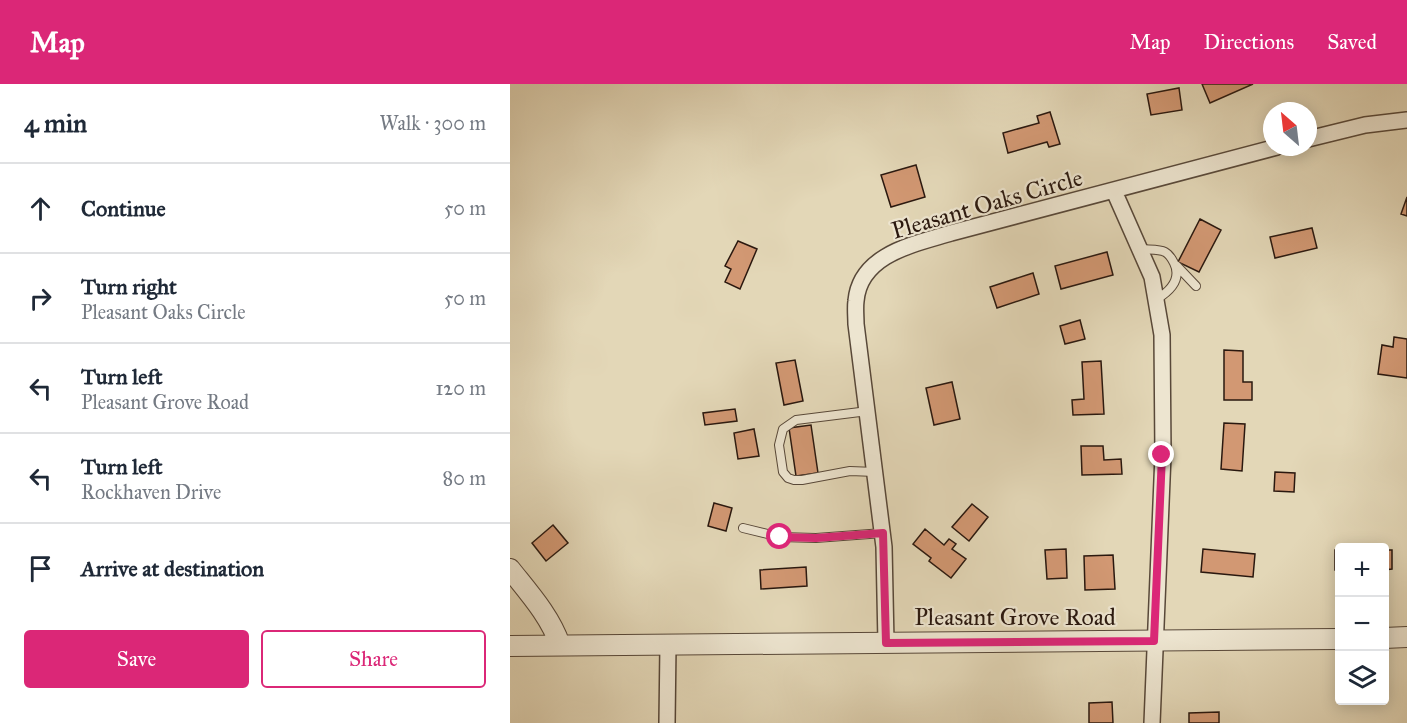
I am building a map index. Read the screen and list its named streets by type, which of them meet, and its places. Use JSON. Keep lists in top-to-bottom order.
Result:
{
  "streets": {
    "street": ["Pleasant Oaks Circle", "Pleasant Grove Road"]
  },
  "crossings": [
    ["Pleasant Oaks Circle", "Pleasant Grove Road"]
  ],
  "north": "top left",
  "page": {
    "header": "Map",
    "nav": ["Map", "Directions", "Saved"],
    "heading": ["4 min", "Walk · 300 m"],
    "list": [
      ["Continue", "50 m"],
      ["Turn right", "Pleasant Oaks Circle", "50 m"],
      ["Turn left", "Pleasant Grove Road", "120 m"],
      ["Turn left", "Rockhaven Drive", "80 m"],
      "Arrive at destination"
    ],
    "map_buttons": ["+", "−"],
    "buttons": ["Save", "Share"]
  }
}
